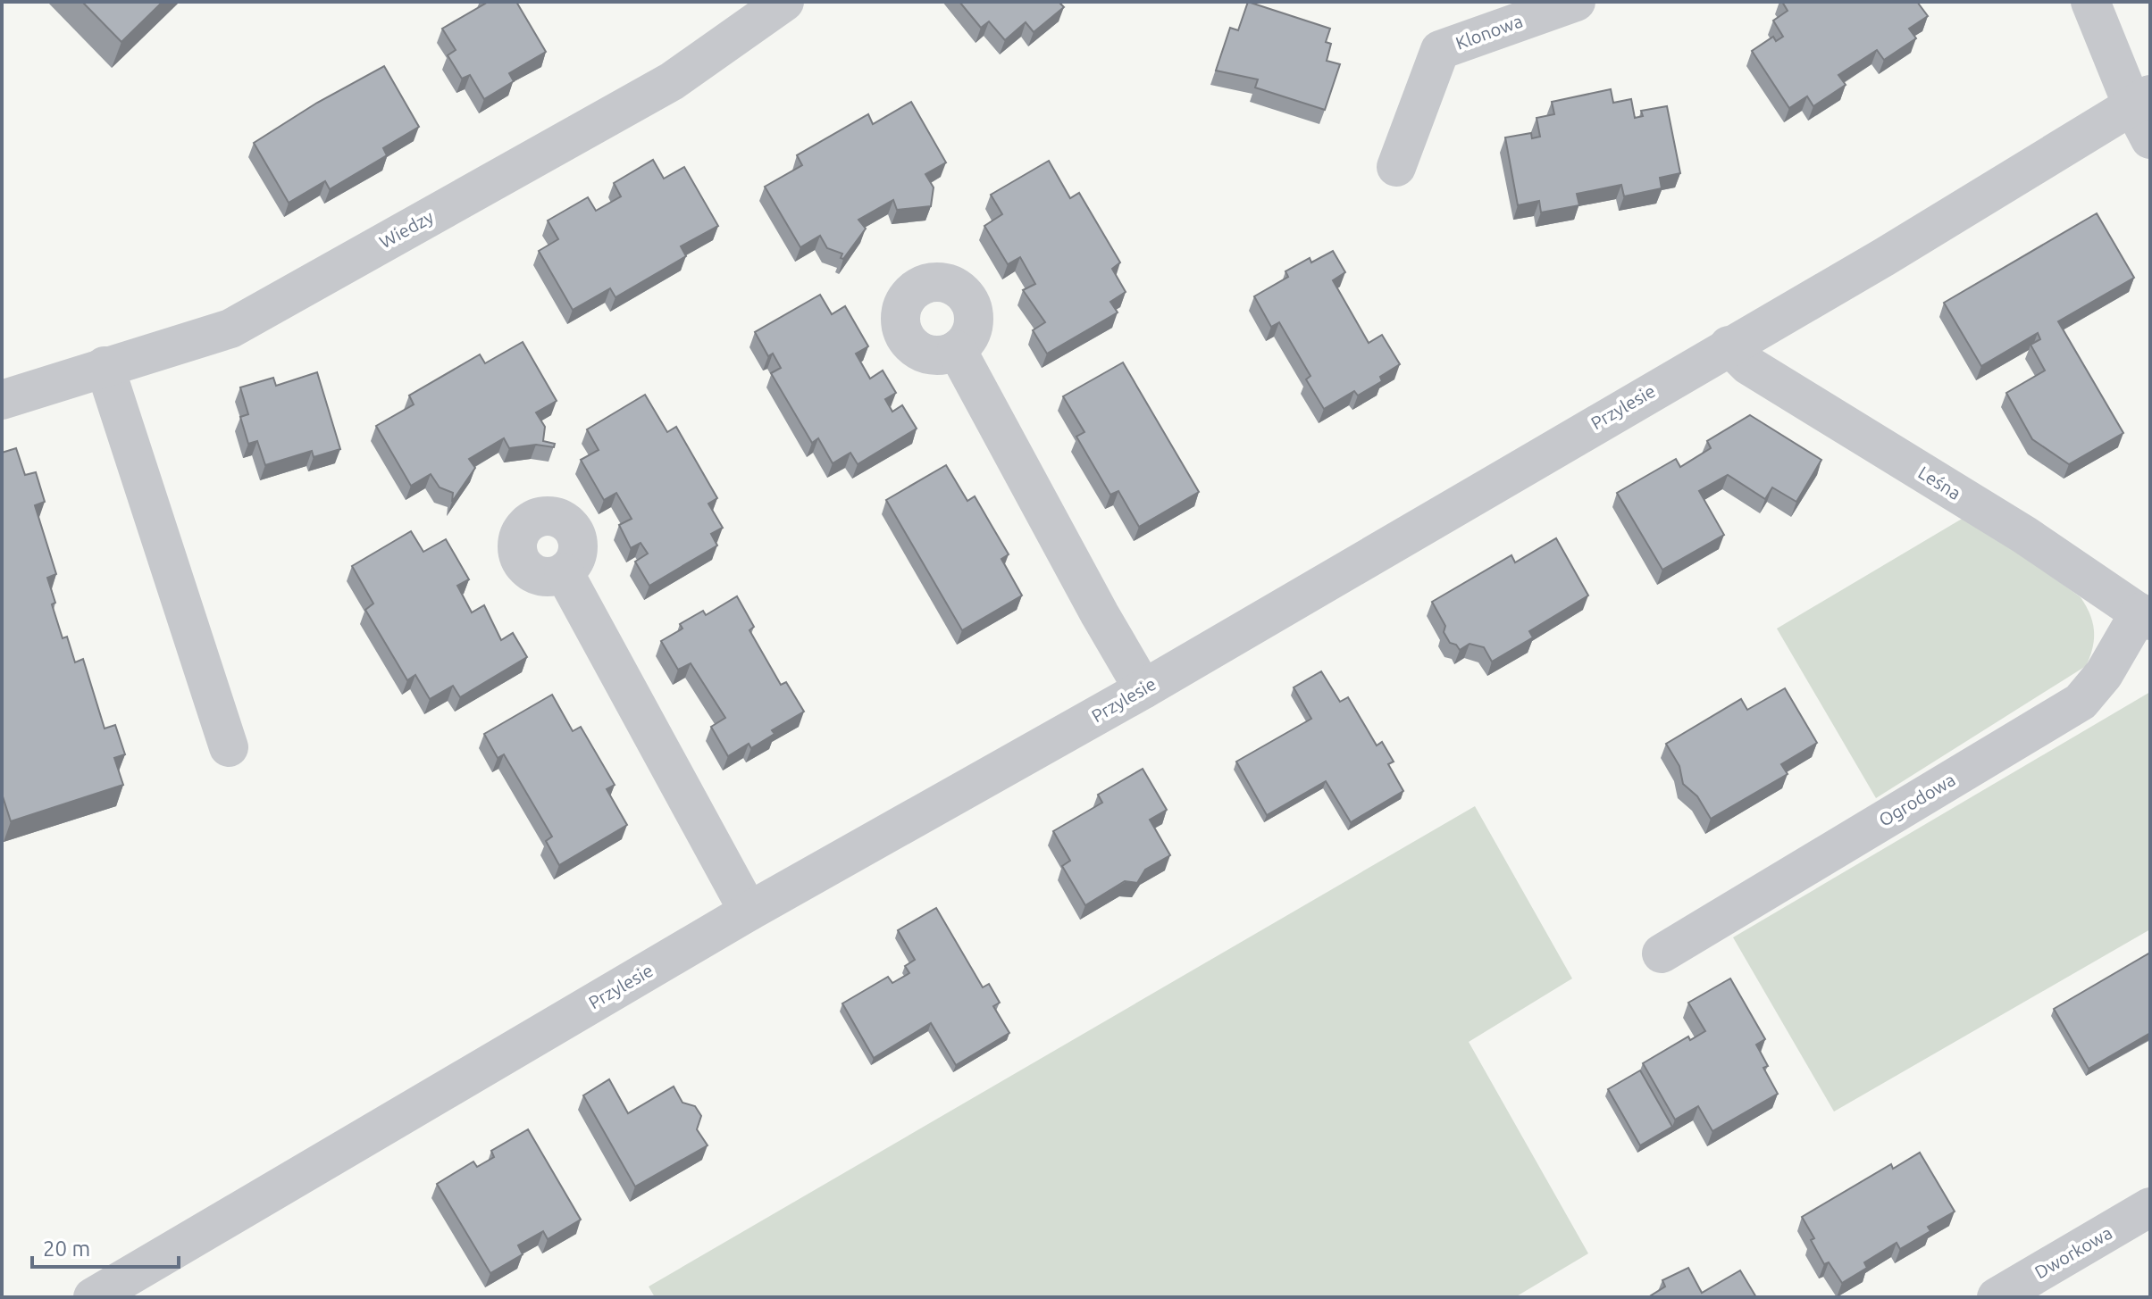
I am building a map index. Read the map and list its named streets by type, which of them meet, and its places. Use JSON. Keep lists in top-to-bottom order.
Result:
{
  "streets": {
    "street": [
      "Klonowa",
      "Wiedzy",
      "Przylesie",
      "Leśna",
      "Ogrodowa",
      "Dworkowa"
    ]
  },
  "crossings": [
    ["Przylesie", "Leśna"],
    ["Leśna", "Ogrodowa"]
  ],
  "scale_bar": "20 m"
}
